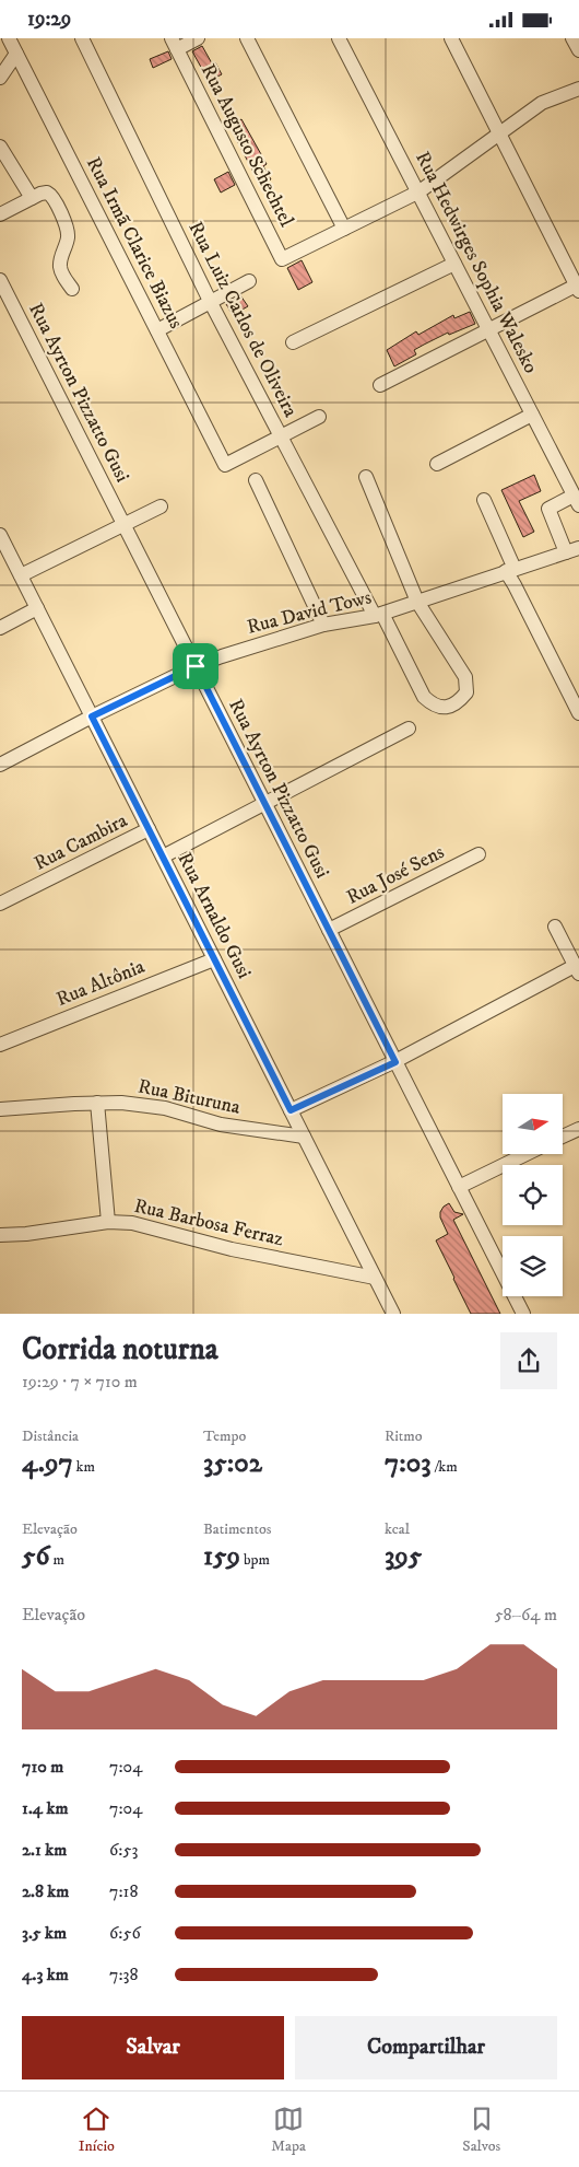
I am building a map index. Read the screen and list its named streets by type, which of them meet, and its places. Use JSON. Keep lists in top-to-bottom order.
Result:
{
  "streets": {
    "street": [
      "Rua Augusto Schechtel",
      "Rua Irmã Clarice Biazus",
      "Rua Hedwirges Sophia Walesko",
      "Rua Luiz Carlos de Oliveira",
      "Rua Ayrton Pizzatto Gusi",
      "Rua David Tows",
      "Rua Cambira",
      "Rua José Sens",
      "Rua Arnaldo Gusi",
      "Rua Altônia",
      "Rua Bituruna",
      "Rua Barbosa Ferraz"
    ]
  },
  "crossings": [
    ["Rua Irmã Clarice Biazus", "Rua Luiz Carlos de Oliveira"],
    ["Rua Luiz Carlos de Oliveira", "Rua David Tows"],
    ["Rua Ayrton Pizzatto Gusi", "Rua David Tows"],
    ["Rua Ayrton Pizzatto Gusi", "Rua José Sens"],
    ["Rua David Tows", "Rua Arnaldo Gusi"],
    ["Rua Cambira", "Rua Arnaldo Gusi"],
    ["Rua Arnaldo Gusi", "Rua Altônia"],
    ["Rua Arnaldo Gusi", "Rua Bituruna"],
    ["Rua Arnaldo Gusi", "Rua Barbosa Ferraz"]
  ],
  "north": "right",
  "page": {
    "status": "19:29",
    "heading": ["Corrida noturna", "19:29 · 7 × 710 m"],
    "stats": [
      ["Distância", "4.97 km"],
      ["Tempo", "35:02"],
      ["Ritmo", "7:03 /km"],
      ["Elevação", "56 m"],
      ["Batimentos", "159 bpm"],
      ["kcal", "395"]
    ],
    "chart": ["Elevação", "58–64 m"],
    "list": [
      {
        "name": "710 m",
        "note": "7:04"
      },
      {
        "name": "1.4 km",
        "note": "7:04"
      },
      {
        "name": "2.1 km",
        "note": "6:53"
      },
      {
        "name": "2.8 km",
        "note": "7:18"
      },
      {
        "name": "3.5 km",
        "note": "6:56"
      },
      {
        "name": "4.3 km",
        "note": "7:38"
      }
    ],
    "buttons": ["Salvar", "Compartilhar"],
    "tabs": ["Início", "Mapa", "Salvos"]
  }
}
